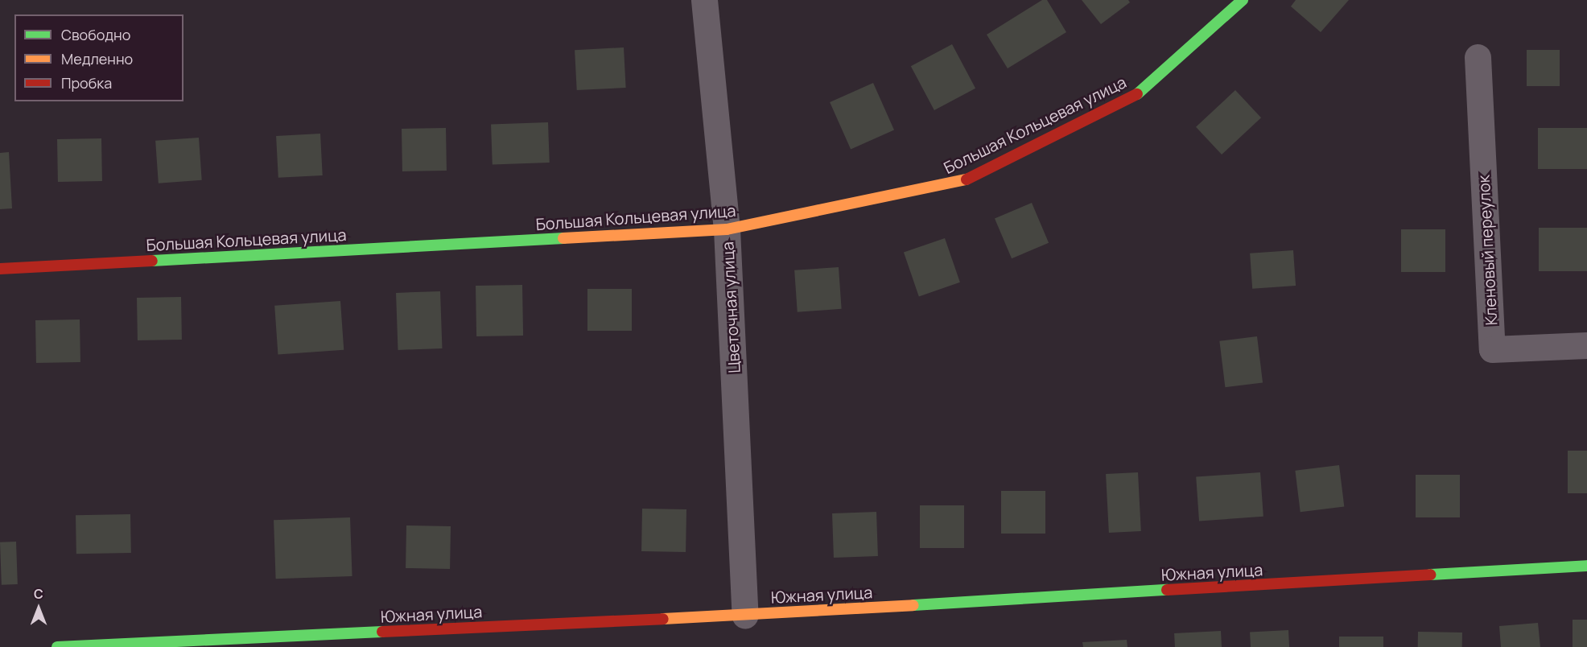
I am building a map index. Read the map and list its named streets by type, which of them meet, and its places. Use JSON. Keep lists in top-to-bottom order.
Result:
{
  "streets": {
    "street": [
      "Большая Кольцевая улица",
      "Кленовый переулок",
      "Цветочная улица",
      "Южная улица"
    ]
  },
  "crossings": [
    ["Большая Кольцевая улица", "Цветочная улица"],
    ["Цветочная улица", "Южная улица"]
  ],
  "legend": ["Свободно", "Медленно", "Пробка"],
  "north": "top"
}
